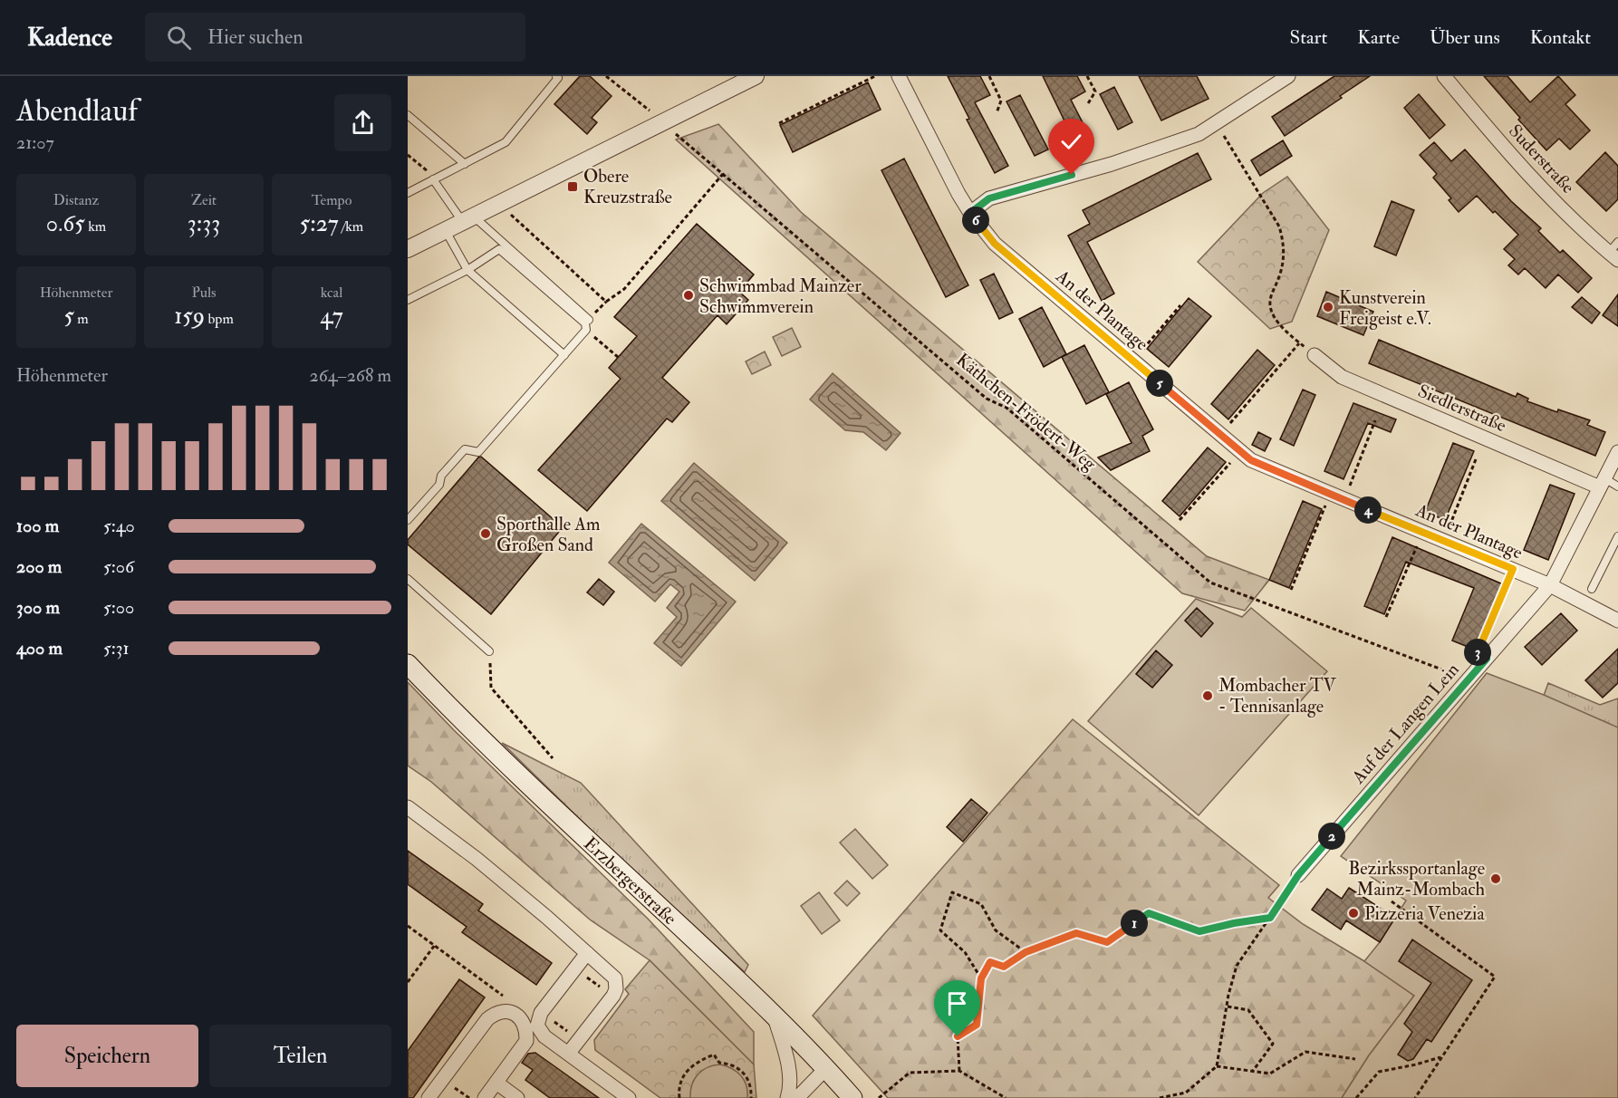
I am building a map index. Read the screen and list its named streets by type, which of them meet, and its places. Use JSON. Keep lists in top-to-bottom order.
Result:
{
  "streets": {
    "main road": ["Erzbergerstraße"],
    "street": [
      "Suderstraße",
      "An der Plantage",
      "Siedlerstraße",
      "Auf der Langen Lein"
    ],
    "path": ["Käthchen-Frödert-Weg"]
  },
  "crossings": [
    ["An der Plantage", "Auf der Langen Lein"],
    ["Siedlerstraße", "Auf der Langen Lein"]
  ],
  "places": {
    "transit": ["Obere Kreuzstraße"],
    "other": [
      "Schwimmbad Mainzer Schwimmverein",
      "Kunstverein Freigeist e.V.",
      "Sporthalle Am Großen Sand",
      "Mombacher TV - Tennisanlage",
      "Bezirkssportanlage Mainz-Mombach",
      "Pizzeria Venezia"
    ]
  },
  "page": {
    "header": "Kadence",
    "search": "Hier suchen",
    "nav": [
      "Start",
      "Karte",
      "Über uns",
      "Kontakt"
    ],
    "heading": ["Abendlauf", "21:07"],
    "stats": [
      ["Distanz", "0.65 km"],
      ["Zeit", "3:33"],
      ["Tempo", "5:27 /km"],
      ["Höhenmeter", "5 m"],
      ["Puls", "159 bpm"],
      ["kcal", "47"]
    ],
    "pins": [
      "6",
      "5",
      "4",
      "3",
      "2",
      "1"
    ],
    "chart": ["Höhenmeter", "264–268 m"],
    "list": [
      {
        "name": "100 m",
        "note": "5:40"
      },
      {
        "name": "200 m",
        "note": "5:06"
      },
      {
        "name": "300 m",
        "note": "5:00"
      },
      {
        "name": "400 m",
        "note": "5:31"
      }
    ],
    "buttons": ["Speichern", "Teilen"]
  }
}
